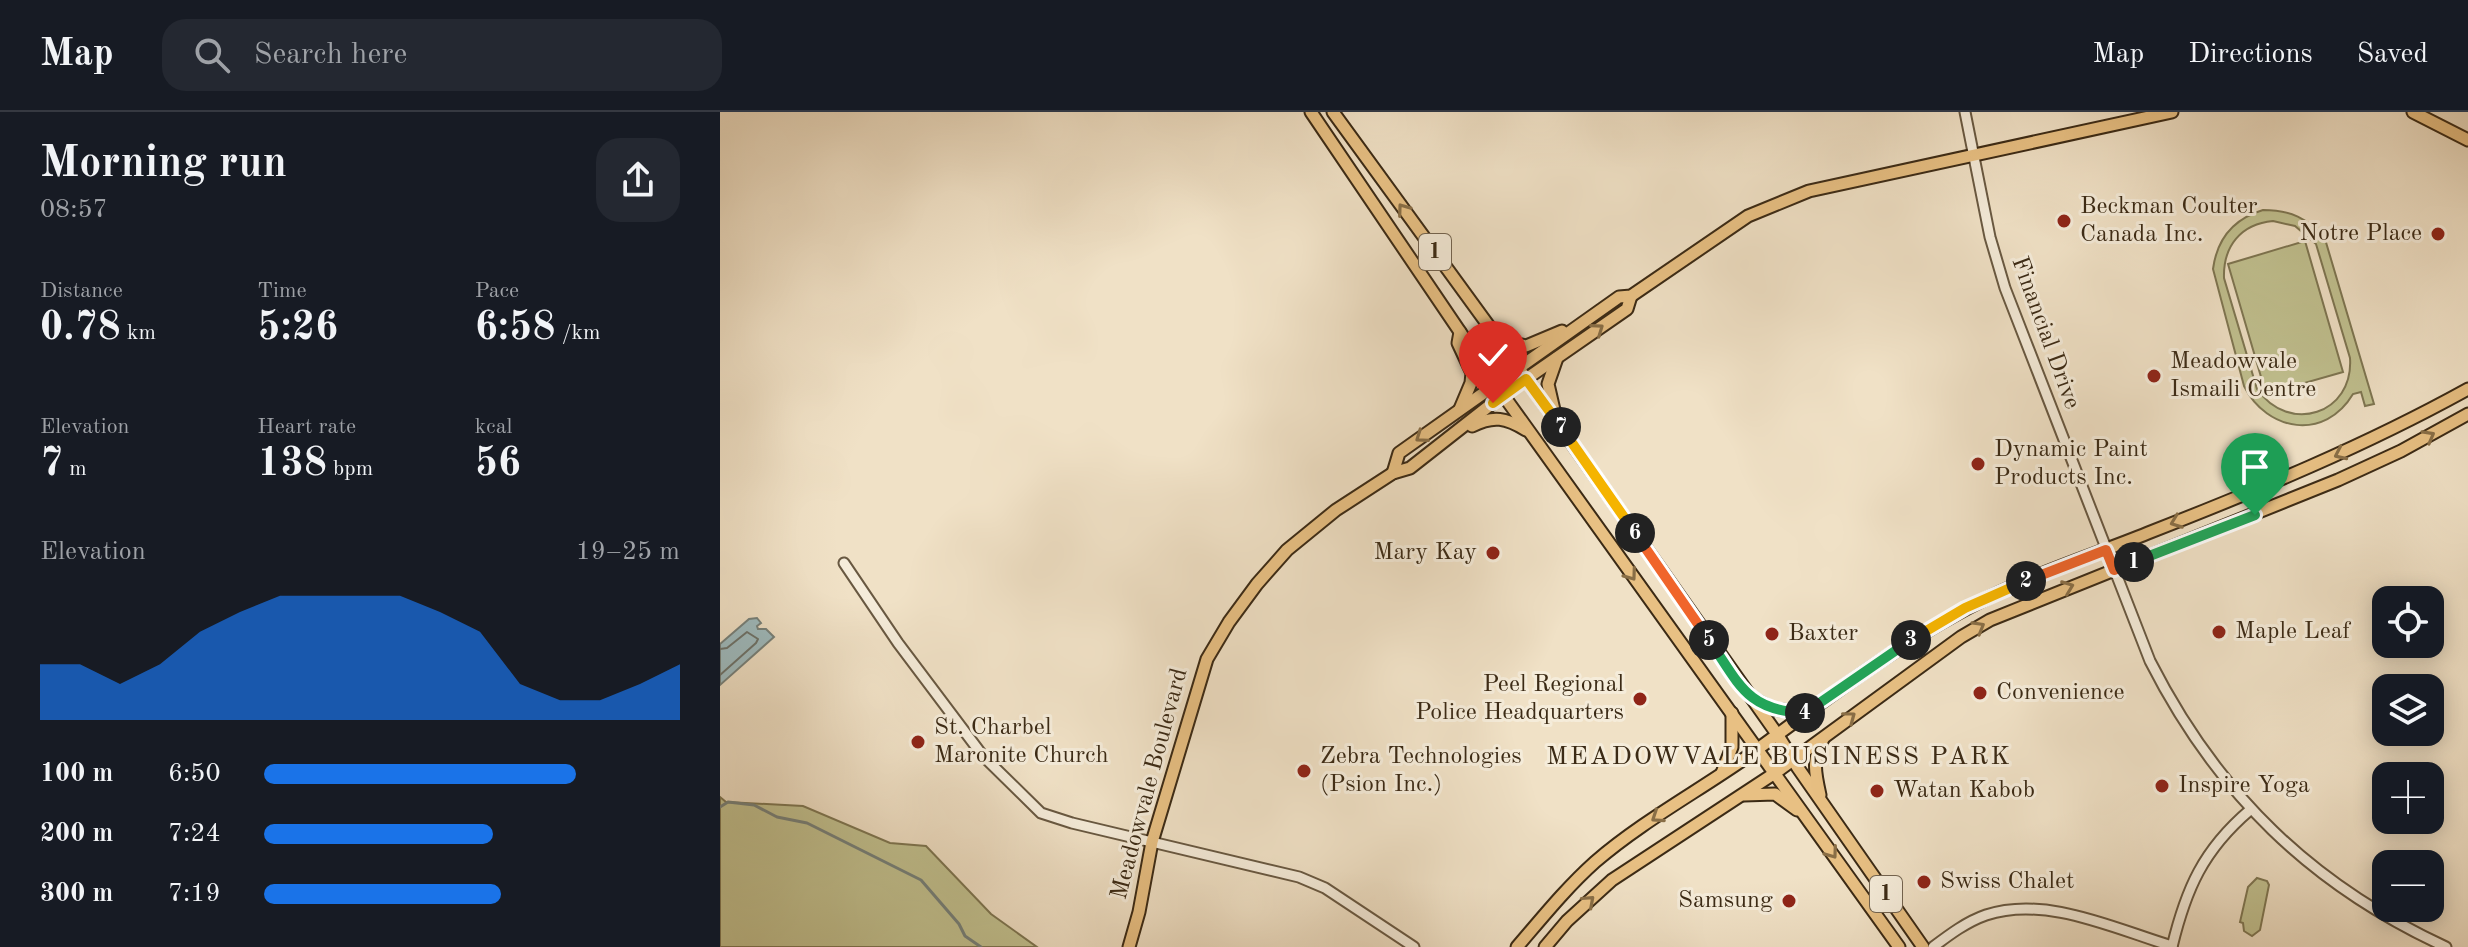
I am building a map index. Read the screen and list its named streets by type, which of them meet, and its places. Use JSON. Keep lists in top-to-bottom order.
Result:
{
  "streets": {
    "main road": ["1", "Meadowvale Boulevard"],
    "street": ["Financial Drive"]
  },
  "crossings": [
    ["1", "Meadowvale Boulevard"],
    ["Financial Drive", "Meadowvale Boulevard"]
  ],
  "districts": ["MEADOWVALE BUSINESS PARK"],
  "places": [
    "Beckman Coulter Canada Inc.",
    "Notre Place",
    "Meadowvale Ismaili Centre",
    "Dynamic Paint Products Inc.",
    "Mary Kay",
    "Maple Leaf",
    "Baxter",
    "Convenience",
    "Peel Regional Police Headquarters",
    "St. Charbel Maronite Church",
    "Zebra Technologies (Psion Inc.)",
    "Inspire Yoga",
    "Watan Kabob",
    "Swiss Chalet",
    "Samsung"
  ],
  "page": {
    "header": "Map",
    "search": "Search here",
    "nav": ["Map", "Directions", "Saved"],
    "heading": ["Morning run", "08:57"],
    "stats": [
      ["Distance", "0.78 km"],
      ["Time", "5:26"],
      ["Pace", "6:58 /km"],
      ["Elevation", "7 m"],
      ["Heart rate", "138 bpm"],
      ["kcal", "56"]
    ],
    "pins": [
      "7",
      "6",
      "1",
      "2",
      "3",
      "5",
      "4"
    ],
    "chart": ["Elevation", "19–25 m"],
    "map_buttons": ["+", "−"],
    "list": [
      {
        "name": "100 m",
        "note": "6:50"
      },
      {
        "name": "200 m",
        "note": "7:24"
      },
      {
        "name": "300 m",
        "note": "7:19"
      }
    ]
  }
}
